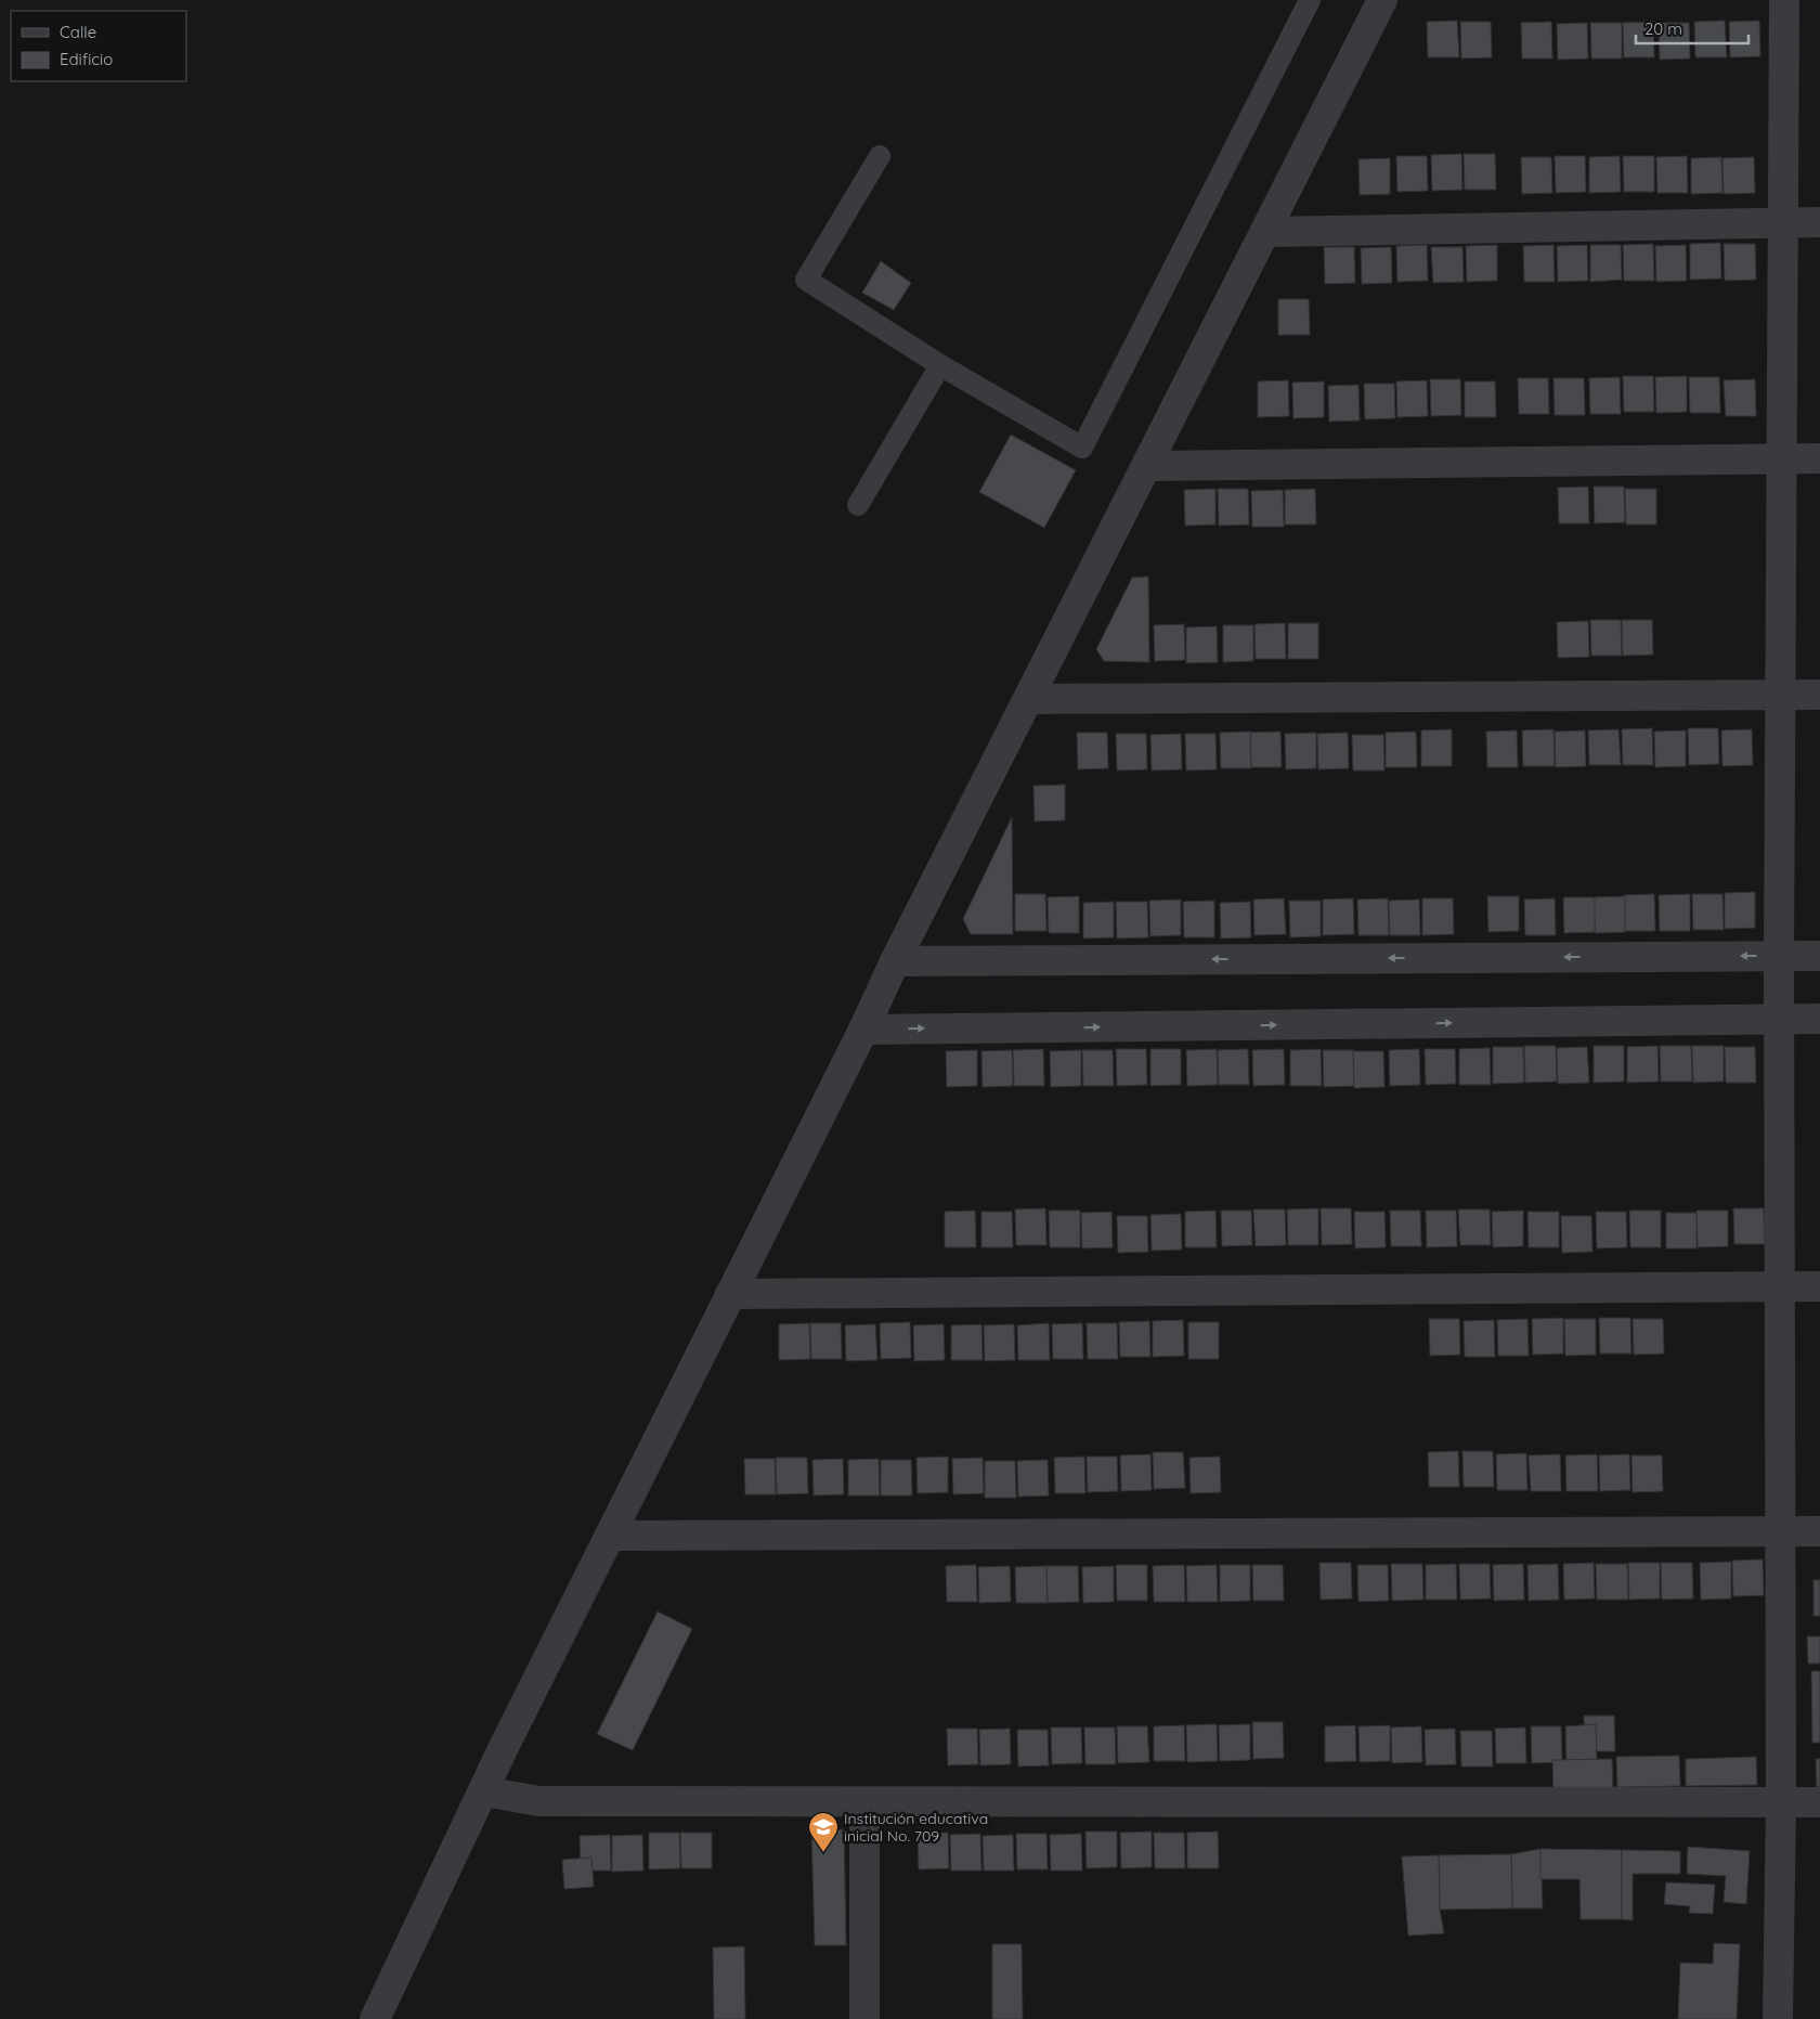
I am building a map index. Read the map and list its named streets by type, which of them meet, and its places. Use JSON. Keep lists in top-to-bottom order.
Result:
{
  "places": {
    "school or university": ["Institución educativa inicial No. 709"]
  },
  "legend": ["Calle", "Edificio"],
  "scale_bar": "20 m"
}
